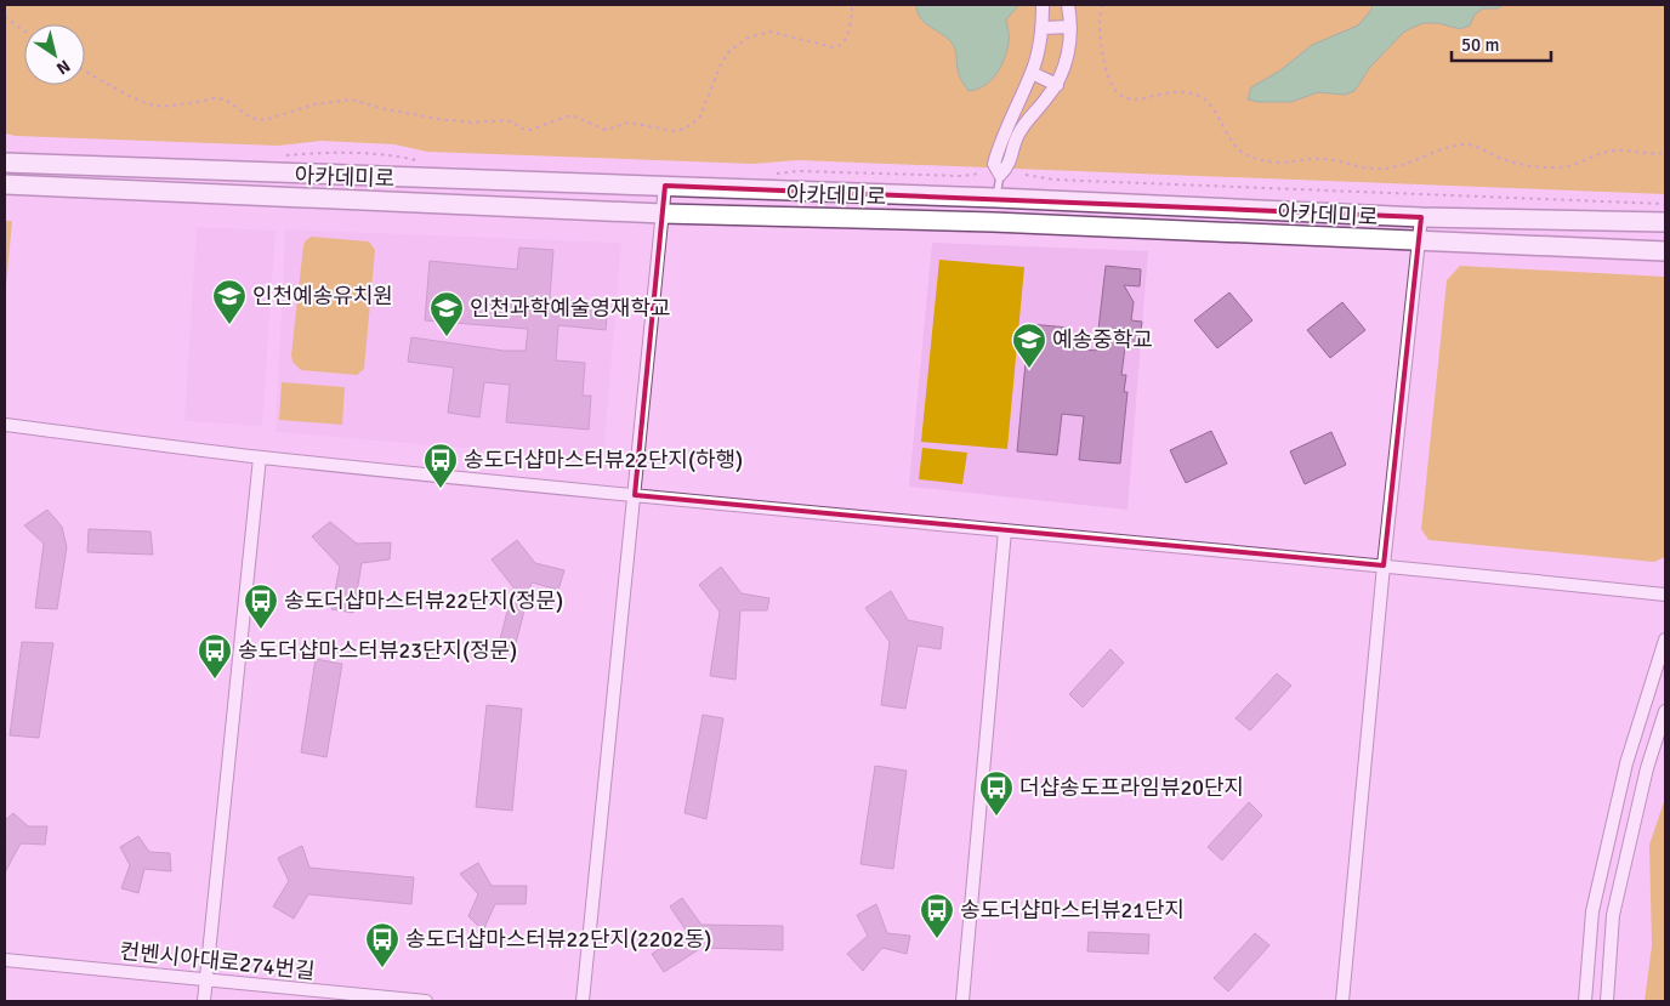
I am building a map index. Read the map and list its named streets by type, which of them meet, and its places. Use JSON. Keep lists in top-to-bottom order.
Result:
{
  "streets": {
    "main road": ["아카데미로"],
    "street": ["컨벤시아대로274번길"]
  },
  "places": {
    "school or university": ["인천예송유치원", "인천과학예술영재학교", "예송중학교"],
    "bus stop": [
      "송도더샵마스터뷰22단지(하행)",
      "송도더샵마스터뷰22단지(정문)",
      "송도더샵마스터뷰23단지(정문)",
      "더샵송도프라임뷰20단지",
      "송도더샵마스터뷰21단지",
      "송도더샵마스터뷰22단지(2202동)"
    ]
  },
  "scale_bar": "50 m",
  "north": "bottom right"
}
